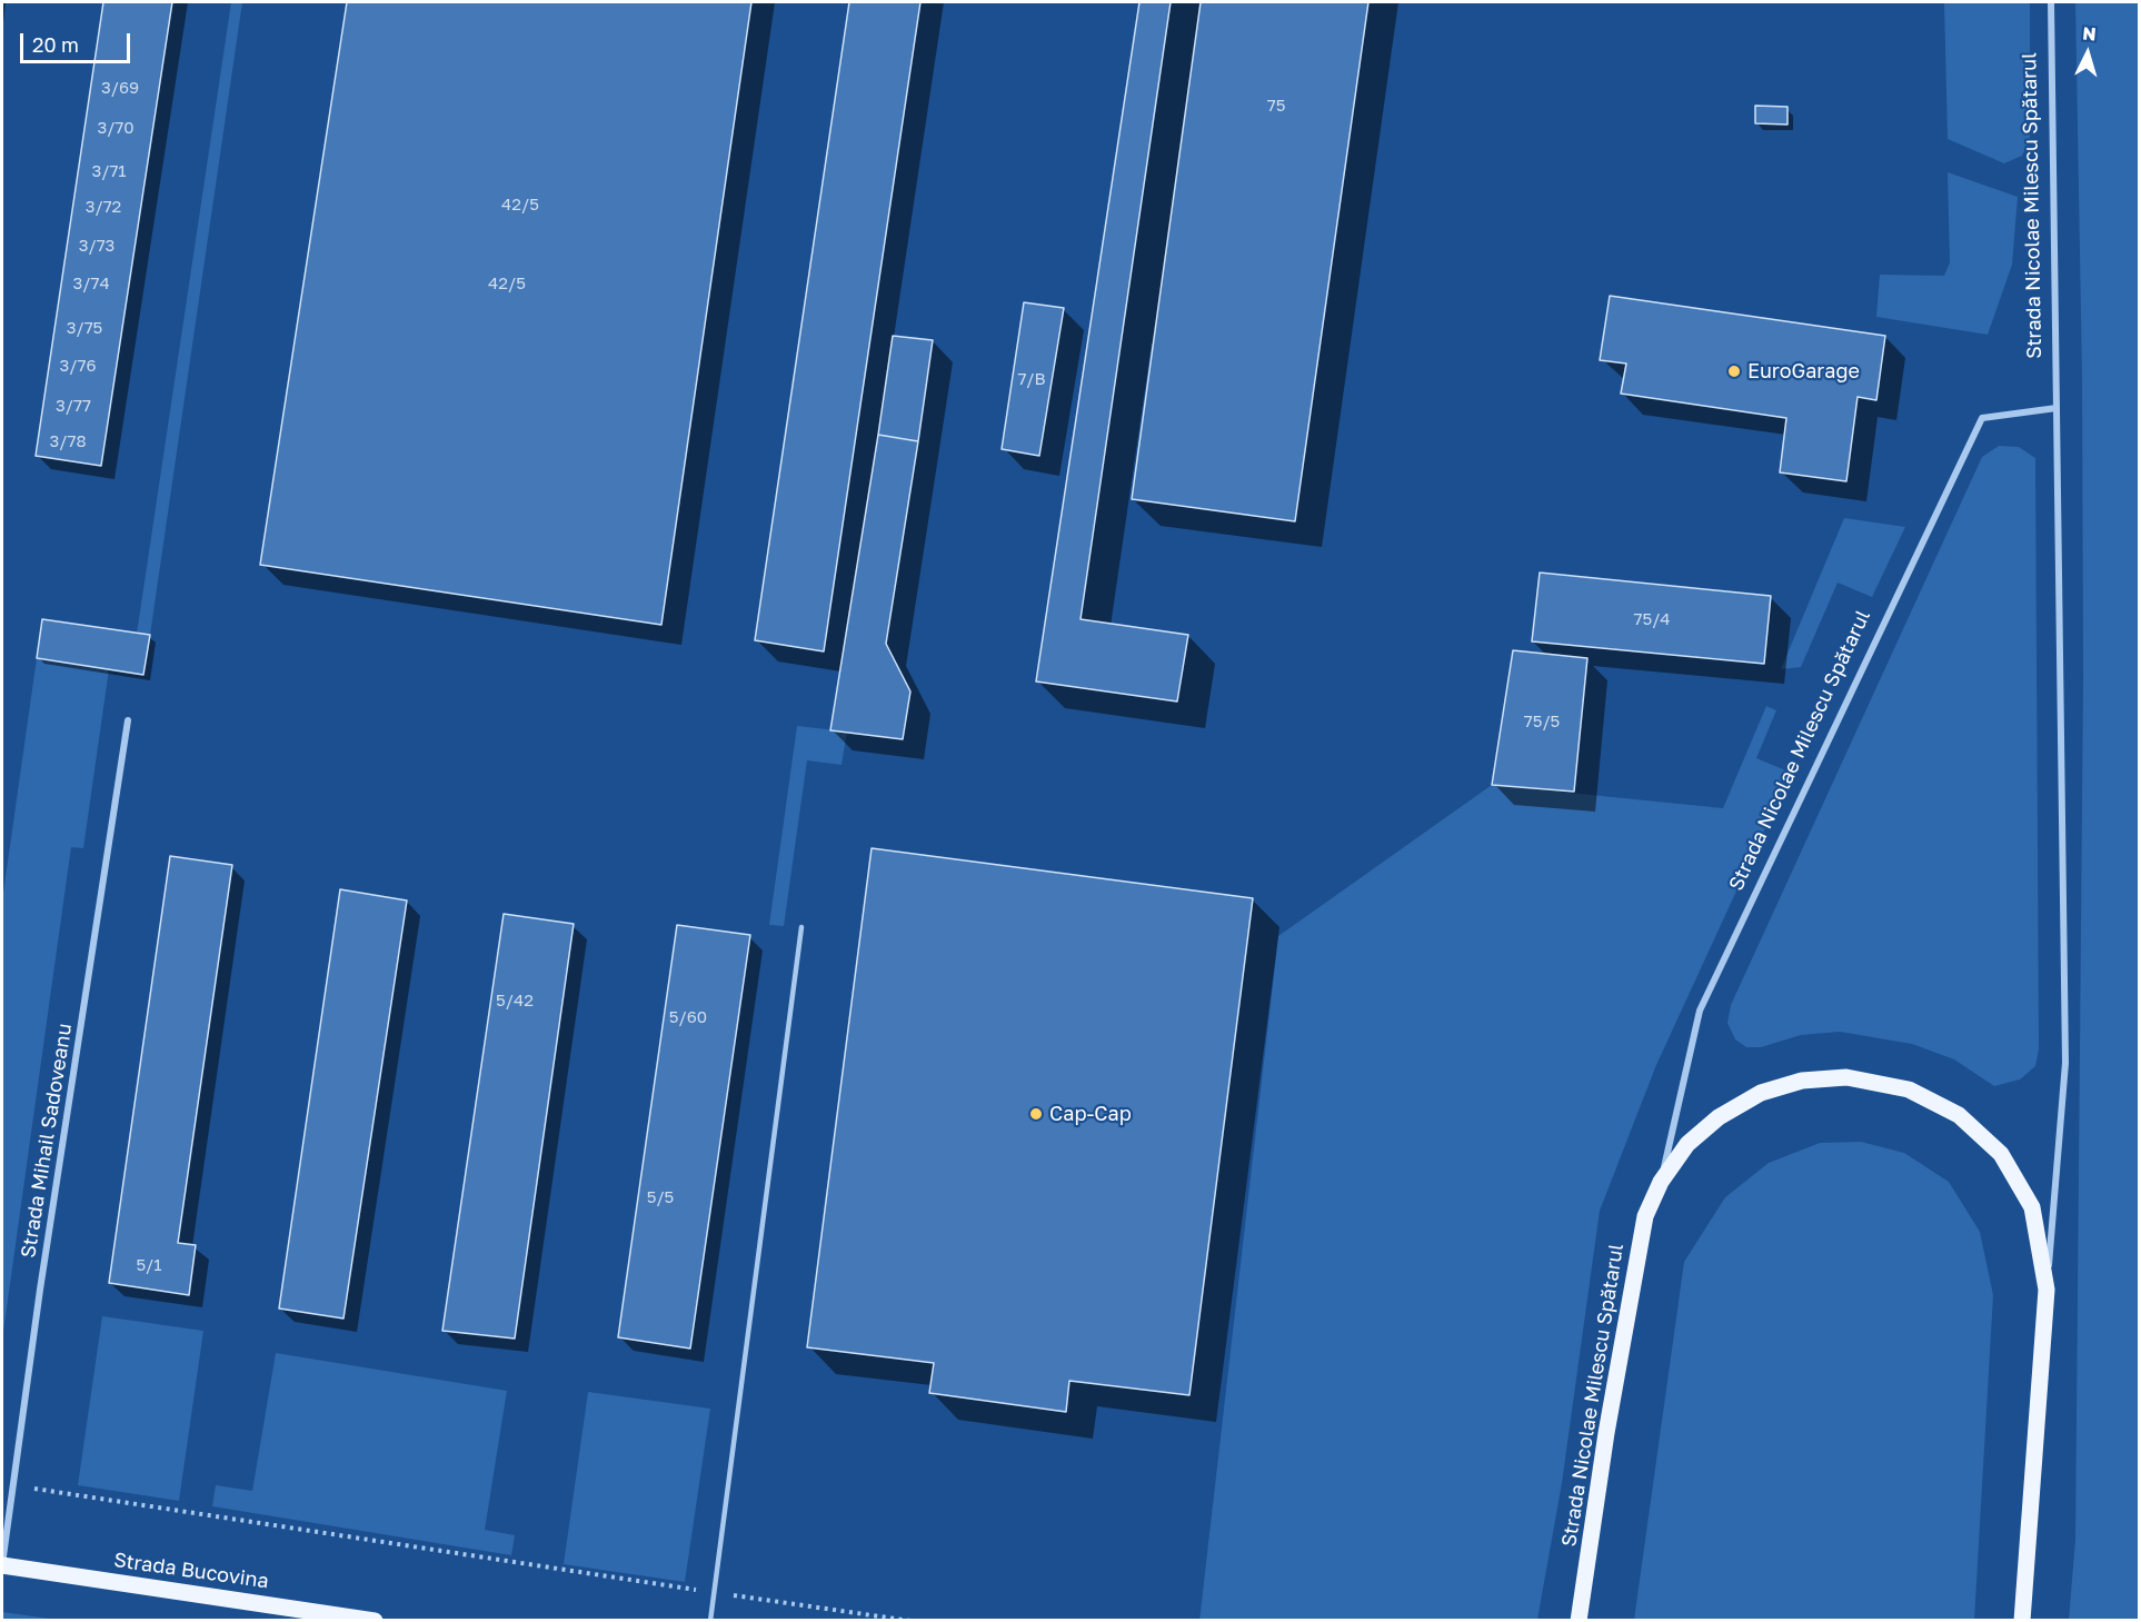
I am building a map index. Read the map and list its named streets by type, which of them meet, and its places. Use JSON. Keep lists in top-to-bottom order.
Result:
{
  "streets": {
    "main road": ["Strada Nicolae Milescu Spătarul", "Strada Bucovina"],
    "street": ["Strada Mihail Sadoveanu"]
  },
  "crossings": [
    ["Strada Mihail Sadoveanu", "Strada Bucovina"]
  ],
  "places": ["EuroGarage", "Cap-Cap"],
  "house_numbers": [
    "3/69",
    "75",
    "3/70",
    "3/71",
    "42/5",
    "3/72",
    "3/73",
    "3/74",
    "42/5",
    "3/75",
    "3/76",
    "7/B",
    "3/77",
    "3/78",
    "75/4",
    "75/5",
    "5/42",
    "5/60",
    "5/5",
    "5/1"
  ],
  "scale_bar": "20 m",
  "north": "top"
}
